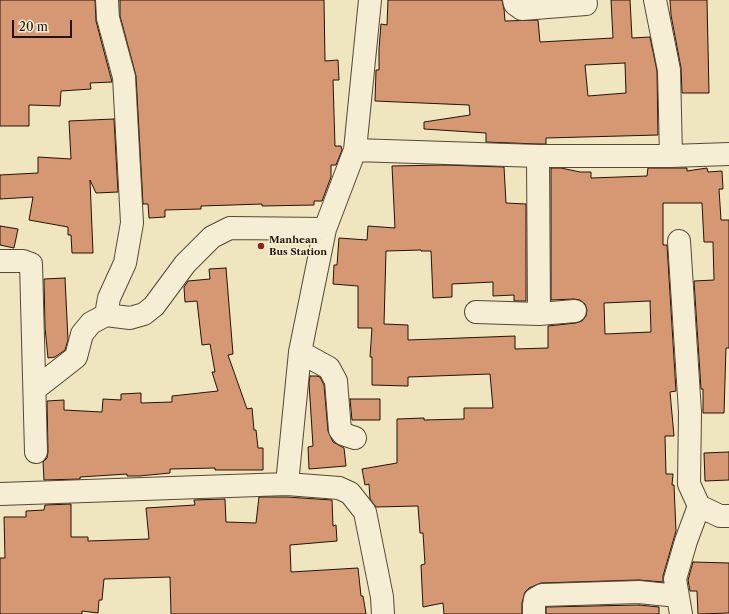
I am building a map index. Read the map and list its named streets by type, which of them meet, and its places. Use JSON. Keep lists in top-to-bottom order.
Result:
{
  "places": ["Manhean Bus Station"],
  "scale_bar": "20 m"
}
